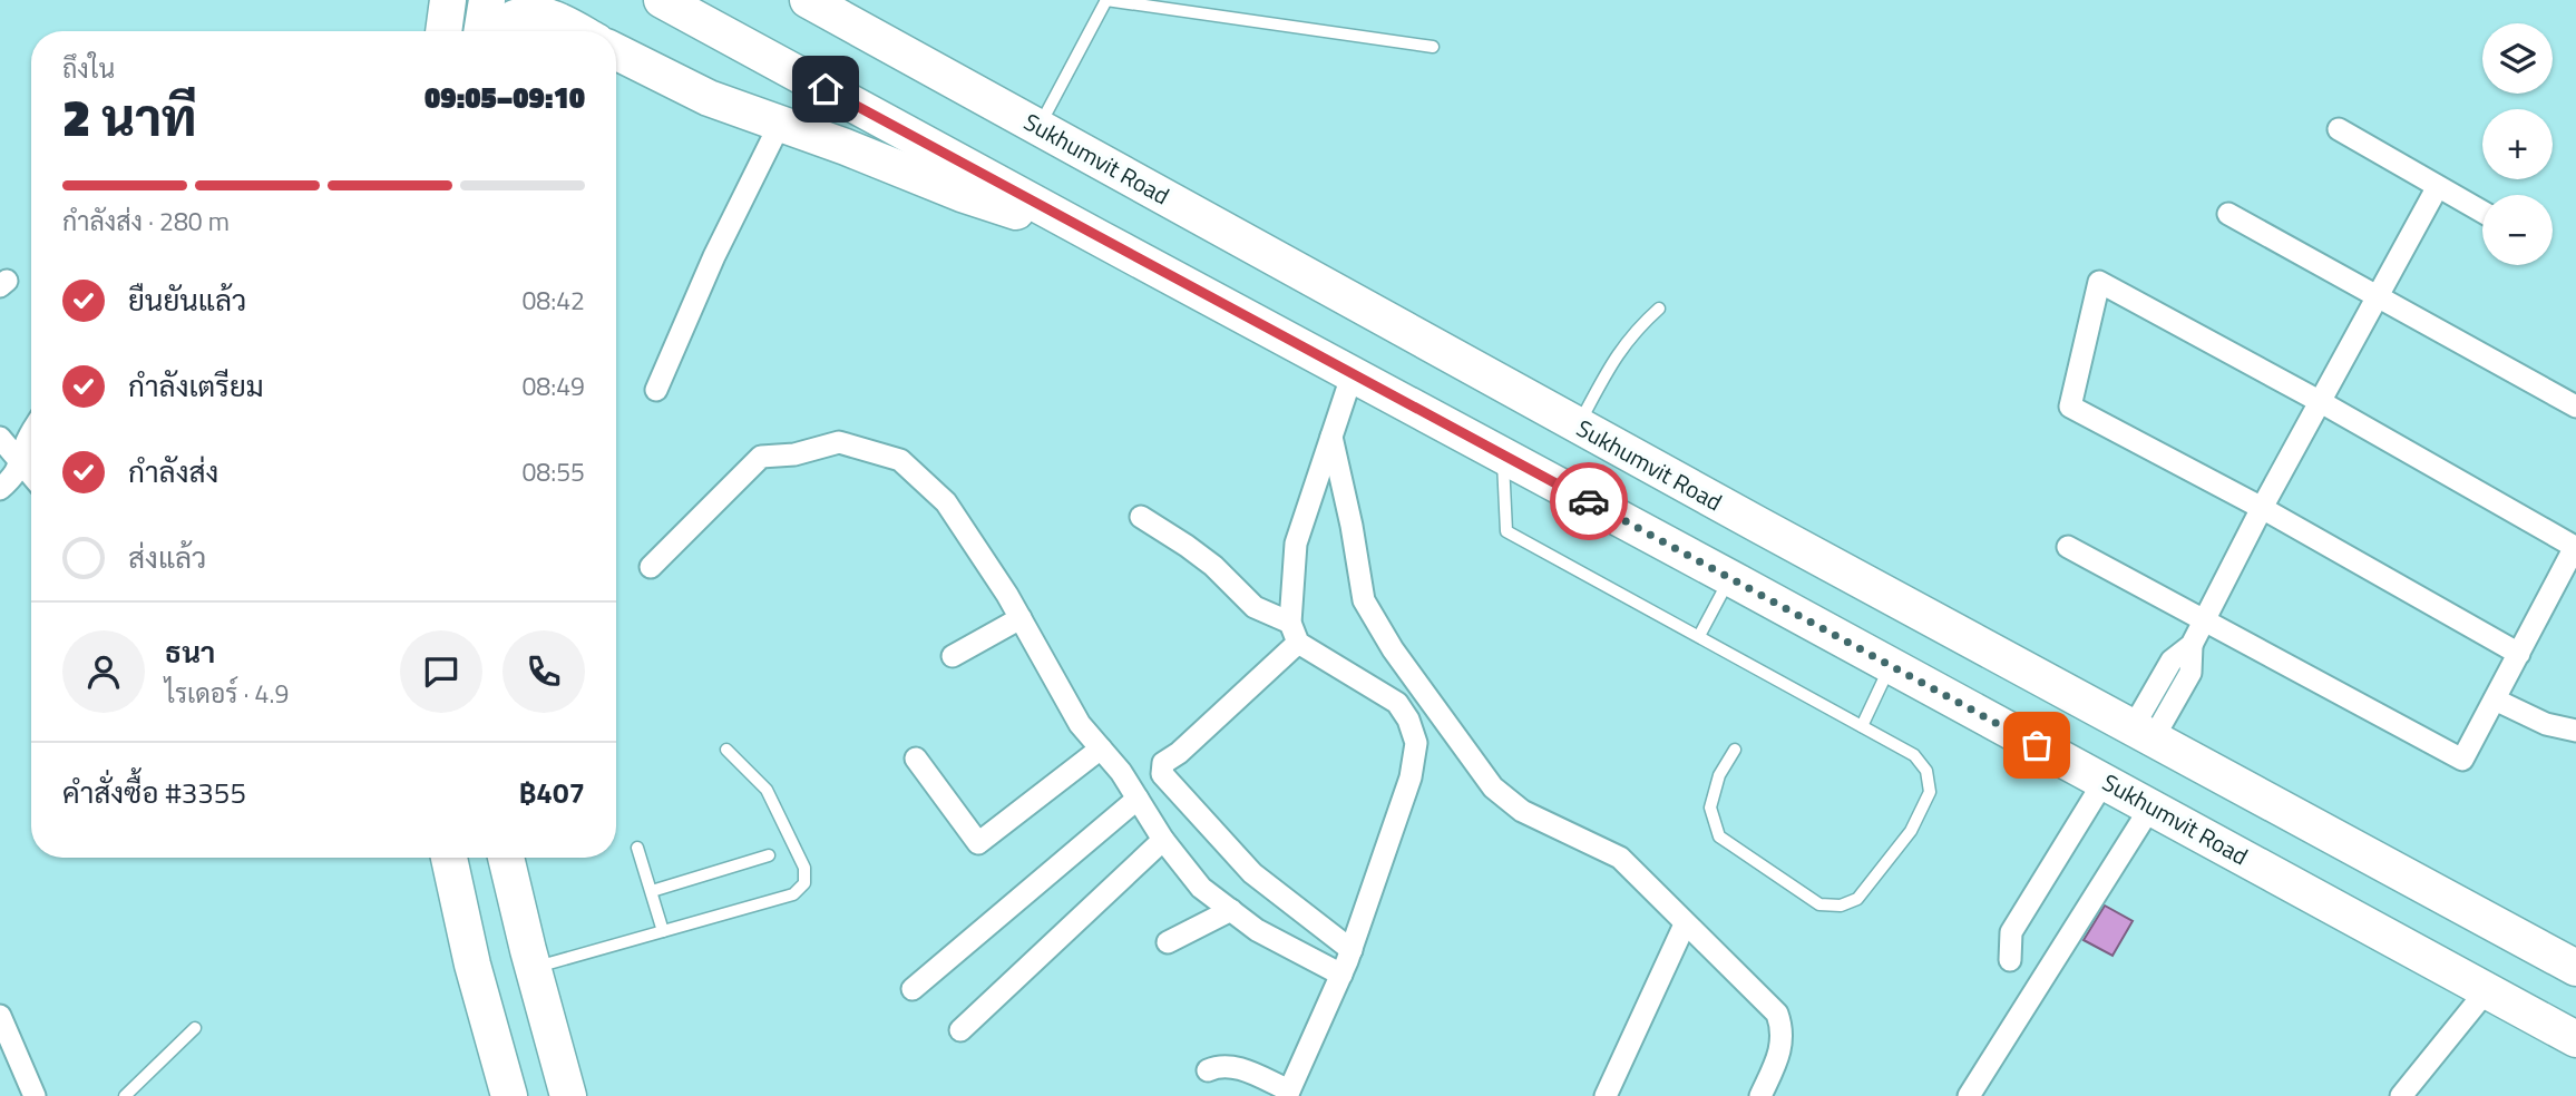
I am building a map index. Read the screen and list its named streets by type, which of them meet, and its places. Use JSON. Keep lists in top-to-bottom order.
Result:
{
  "streets": {
    "main road": ["Sukhumvit Road"]
  },
  "page": {
    "map_buttons": ["+", "−"],
    "heading": ["2 นาที", "ถึงใน", "09:05–09:10"],
    "panel": [
      "ธนา",
      "ไรเดอร์ · 4.9",
      "คำสั่งซื้อ #3355",
      "฿407"
    ],
    "bar": "กำลังส่ง · 280 m",
    "list": [
      ["ยืนยันแล้ว", "08:42"],
      ["กำลังเตรียม", "08:49"],
      ["กำลังส่ง", "08:55"],
      "ส่งแล้ว"
    ]
  }
}
